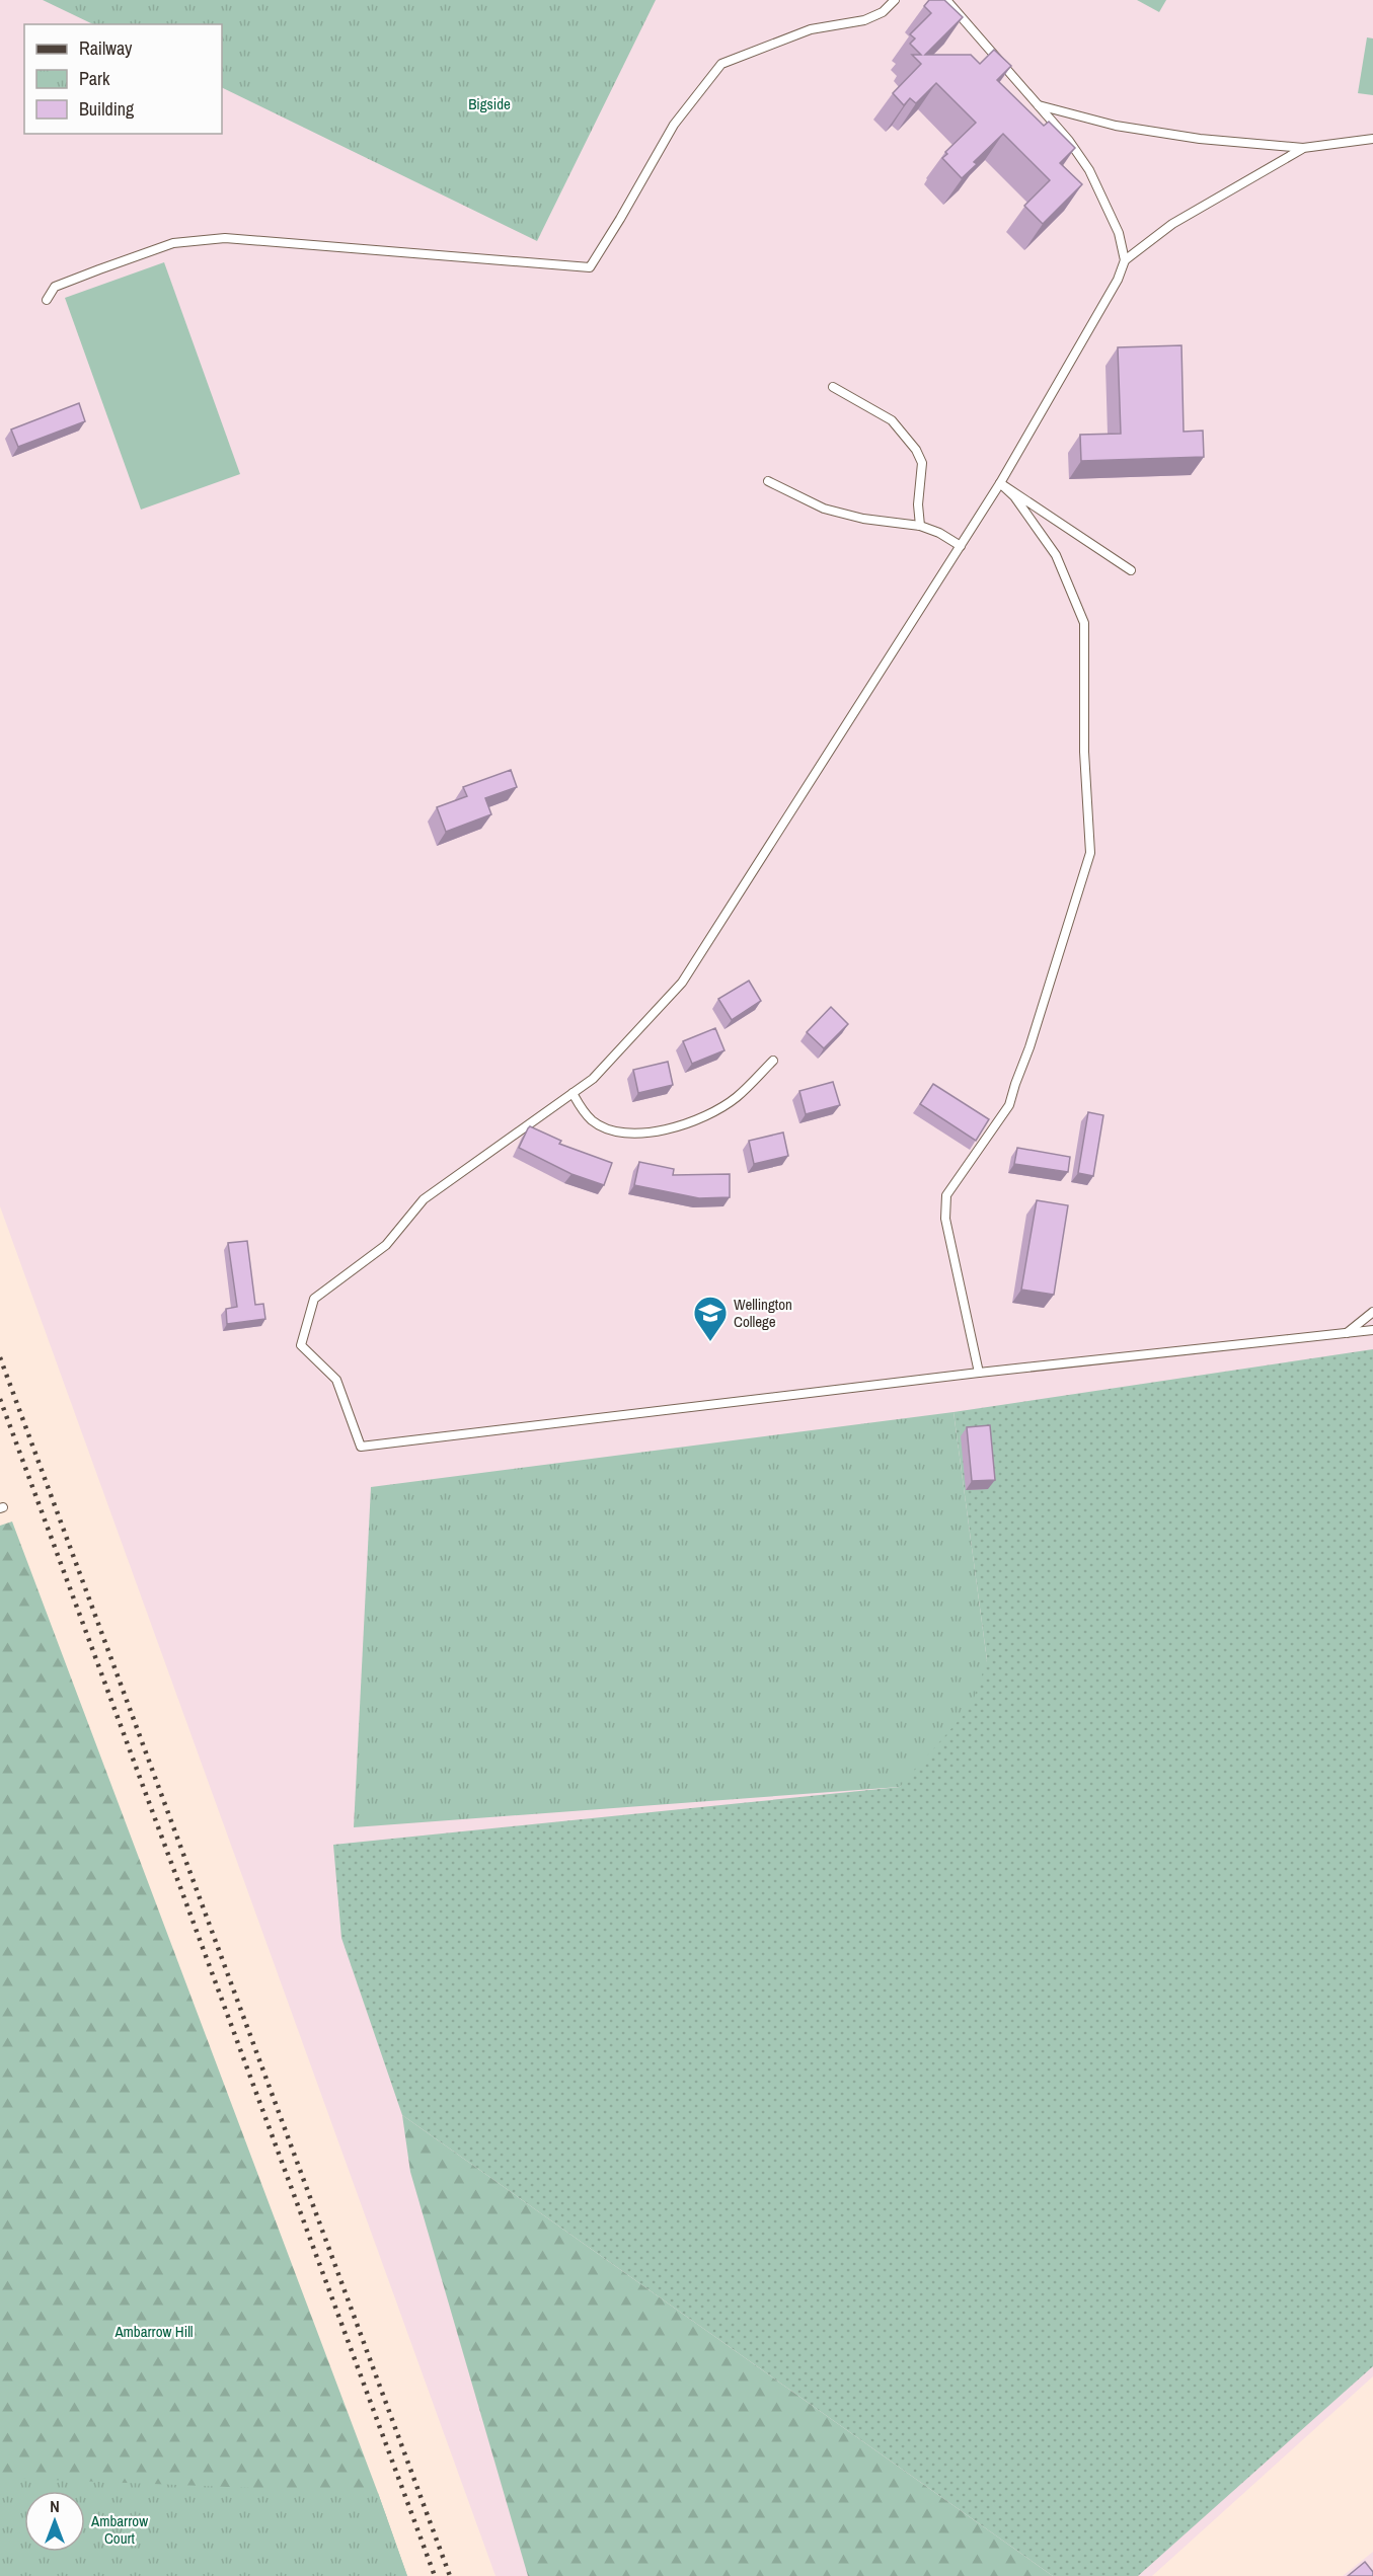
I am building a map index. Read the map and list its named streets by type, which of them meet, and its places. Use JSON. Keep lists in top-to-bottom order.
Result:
{
  "parks": ["Bigside", "Ambarrow Hill", "Ambarrow Court"],
  "places": {
    "school or university": ["Wellington College"]
  },
  "legend": ["Railway", "Park", "Building"],
  "north": "top"
}
